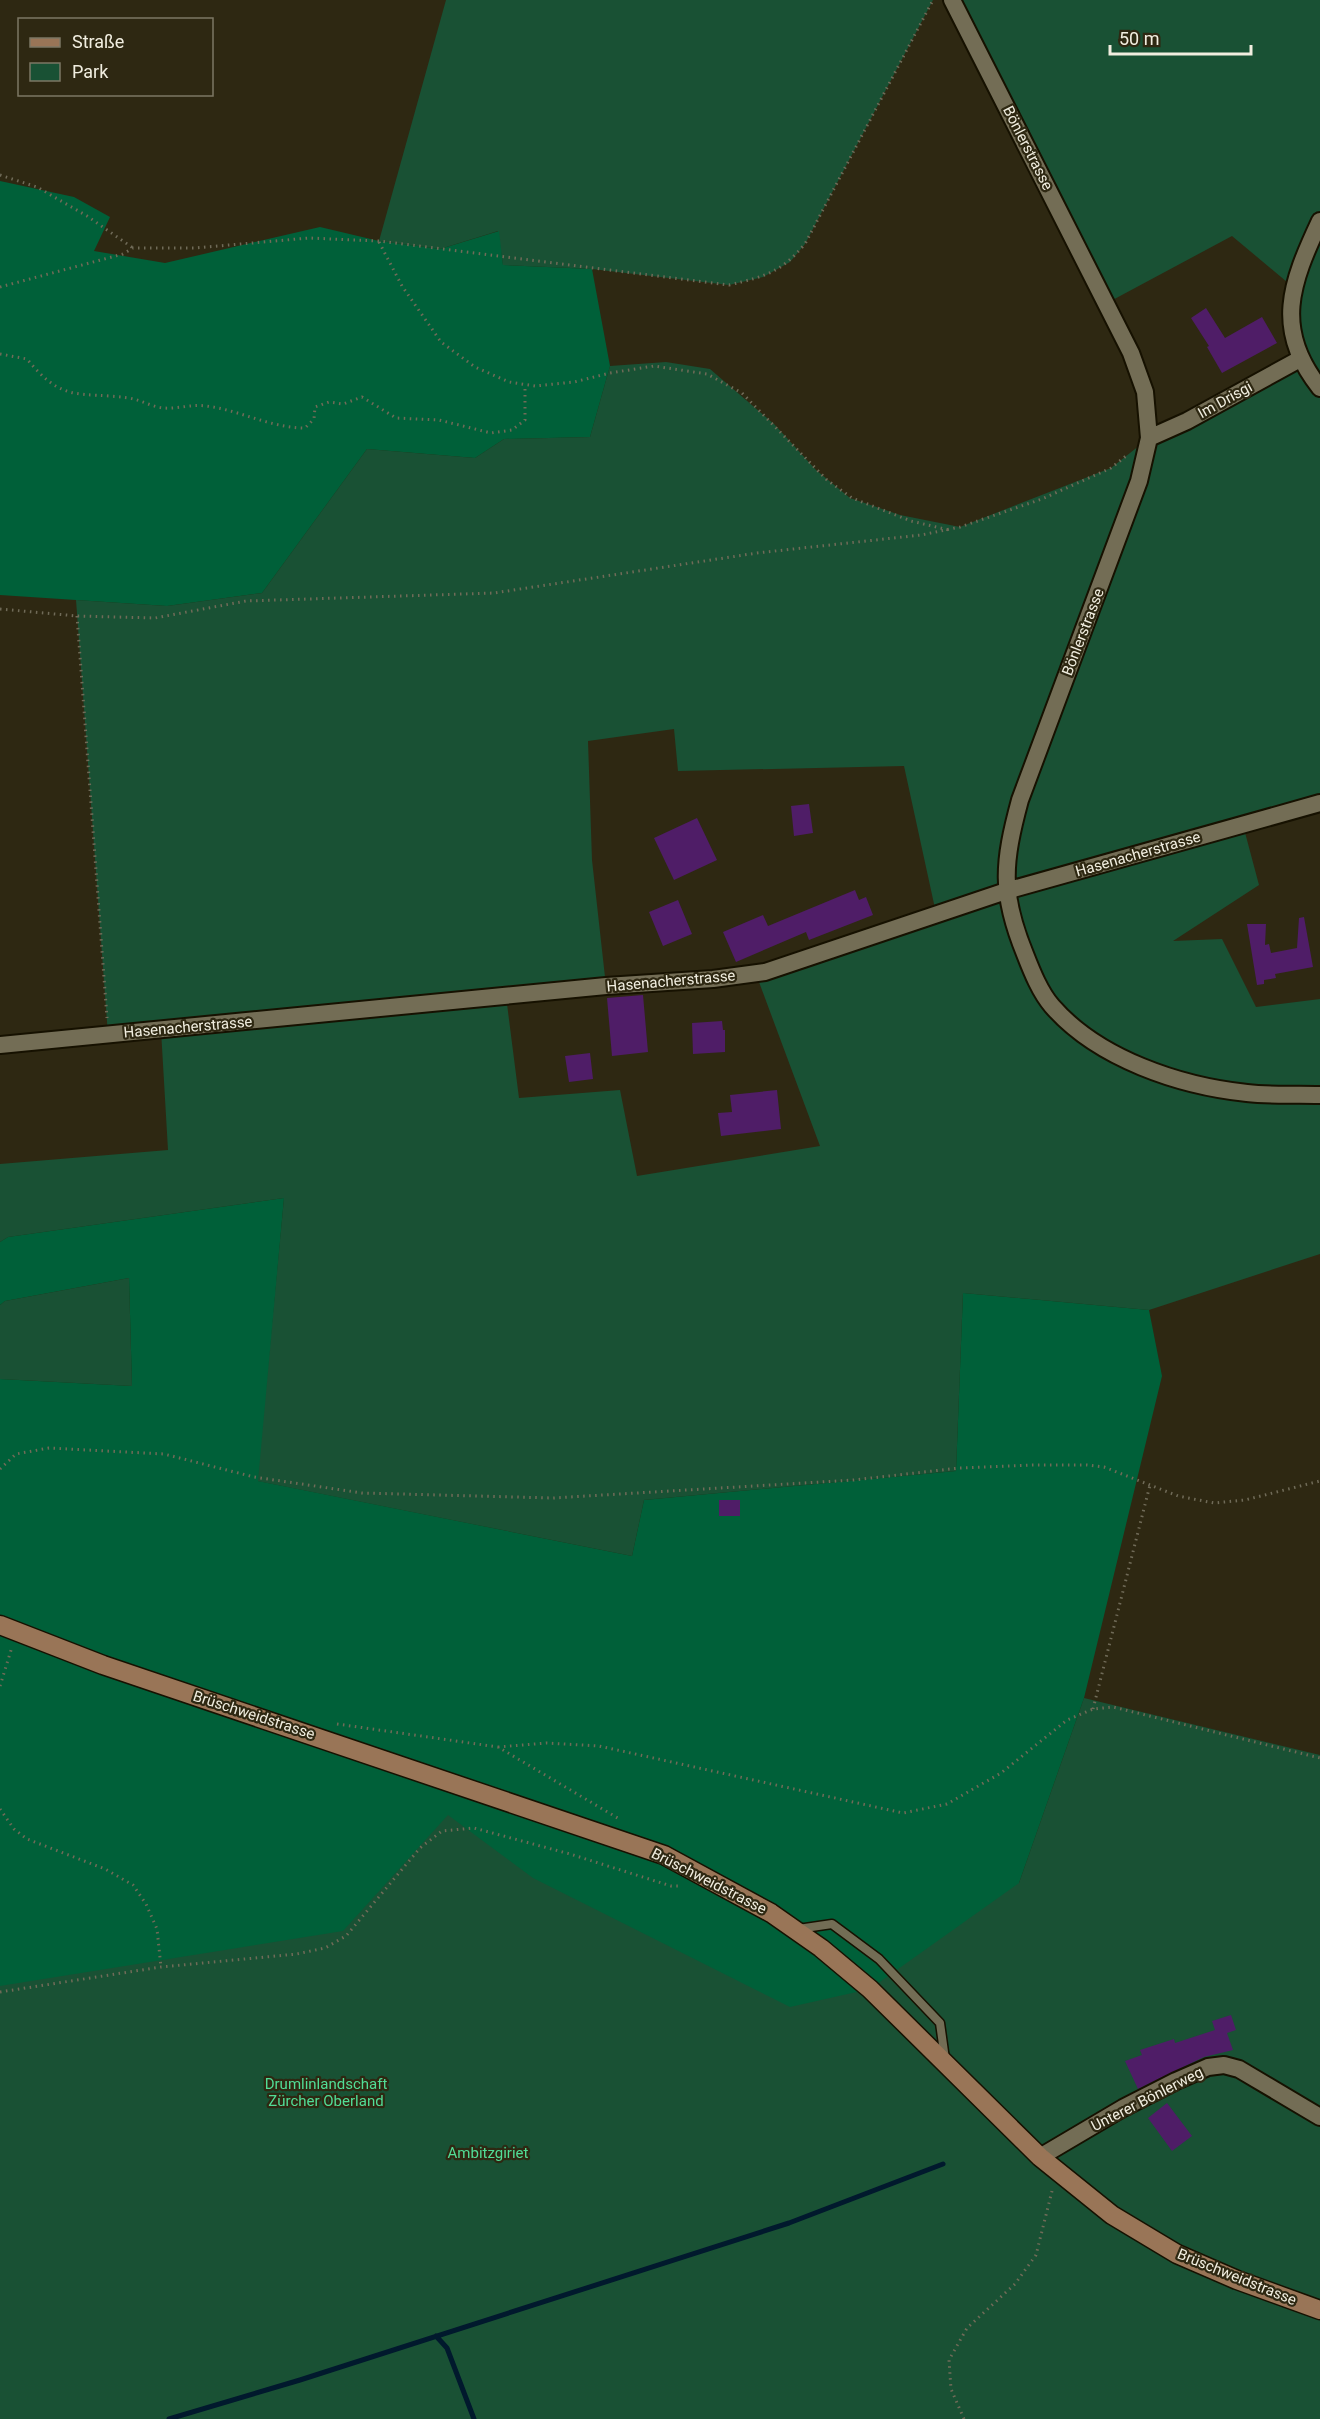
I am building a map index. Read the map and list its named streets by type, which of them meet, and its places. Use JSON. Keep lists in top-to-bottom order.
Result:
{
  "streets": {
    "street": [
      "Bönlerstrasse",
      "Im Drisgi",
      "Hasenacherstrasse",
      "Brüschweidstrasse",
      "Unterer Bönlerweg"
    ]
  },
  "crossings": [
    ["Bönlerstrasse", "Im Drisgi"],
    ["Bönlerstrasse", "Hasenacherstrasse"],
    ["Brüschweidstrasse", "Unterer Bönlerweg"]
  ],
  "parks": ["Drumlinlandschaft Zürcher Oberland", "Ambitzgiriet"],
  "legend": ["Straße", "Park"],
  "scale_bar": "50 m"
}
